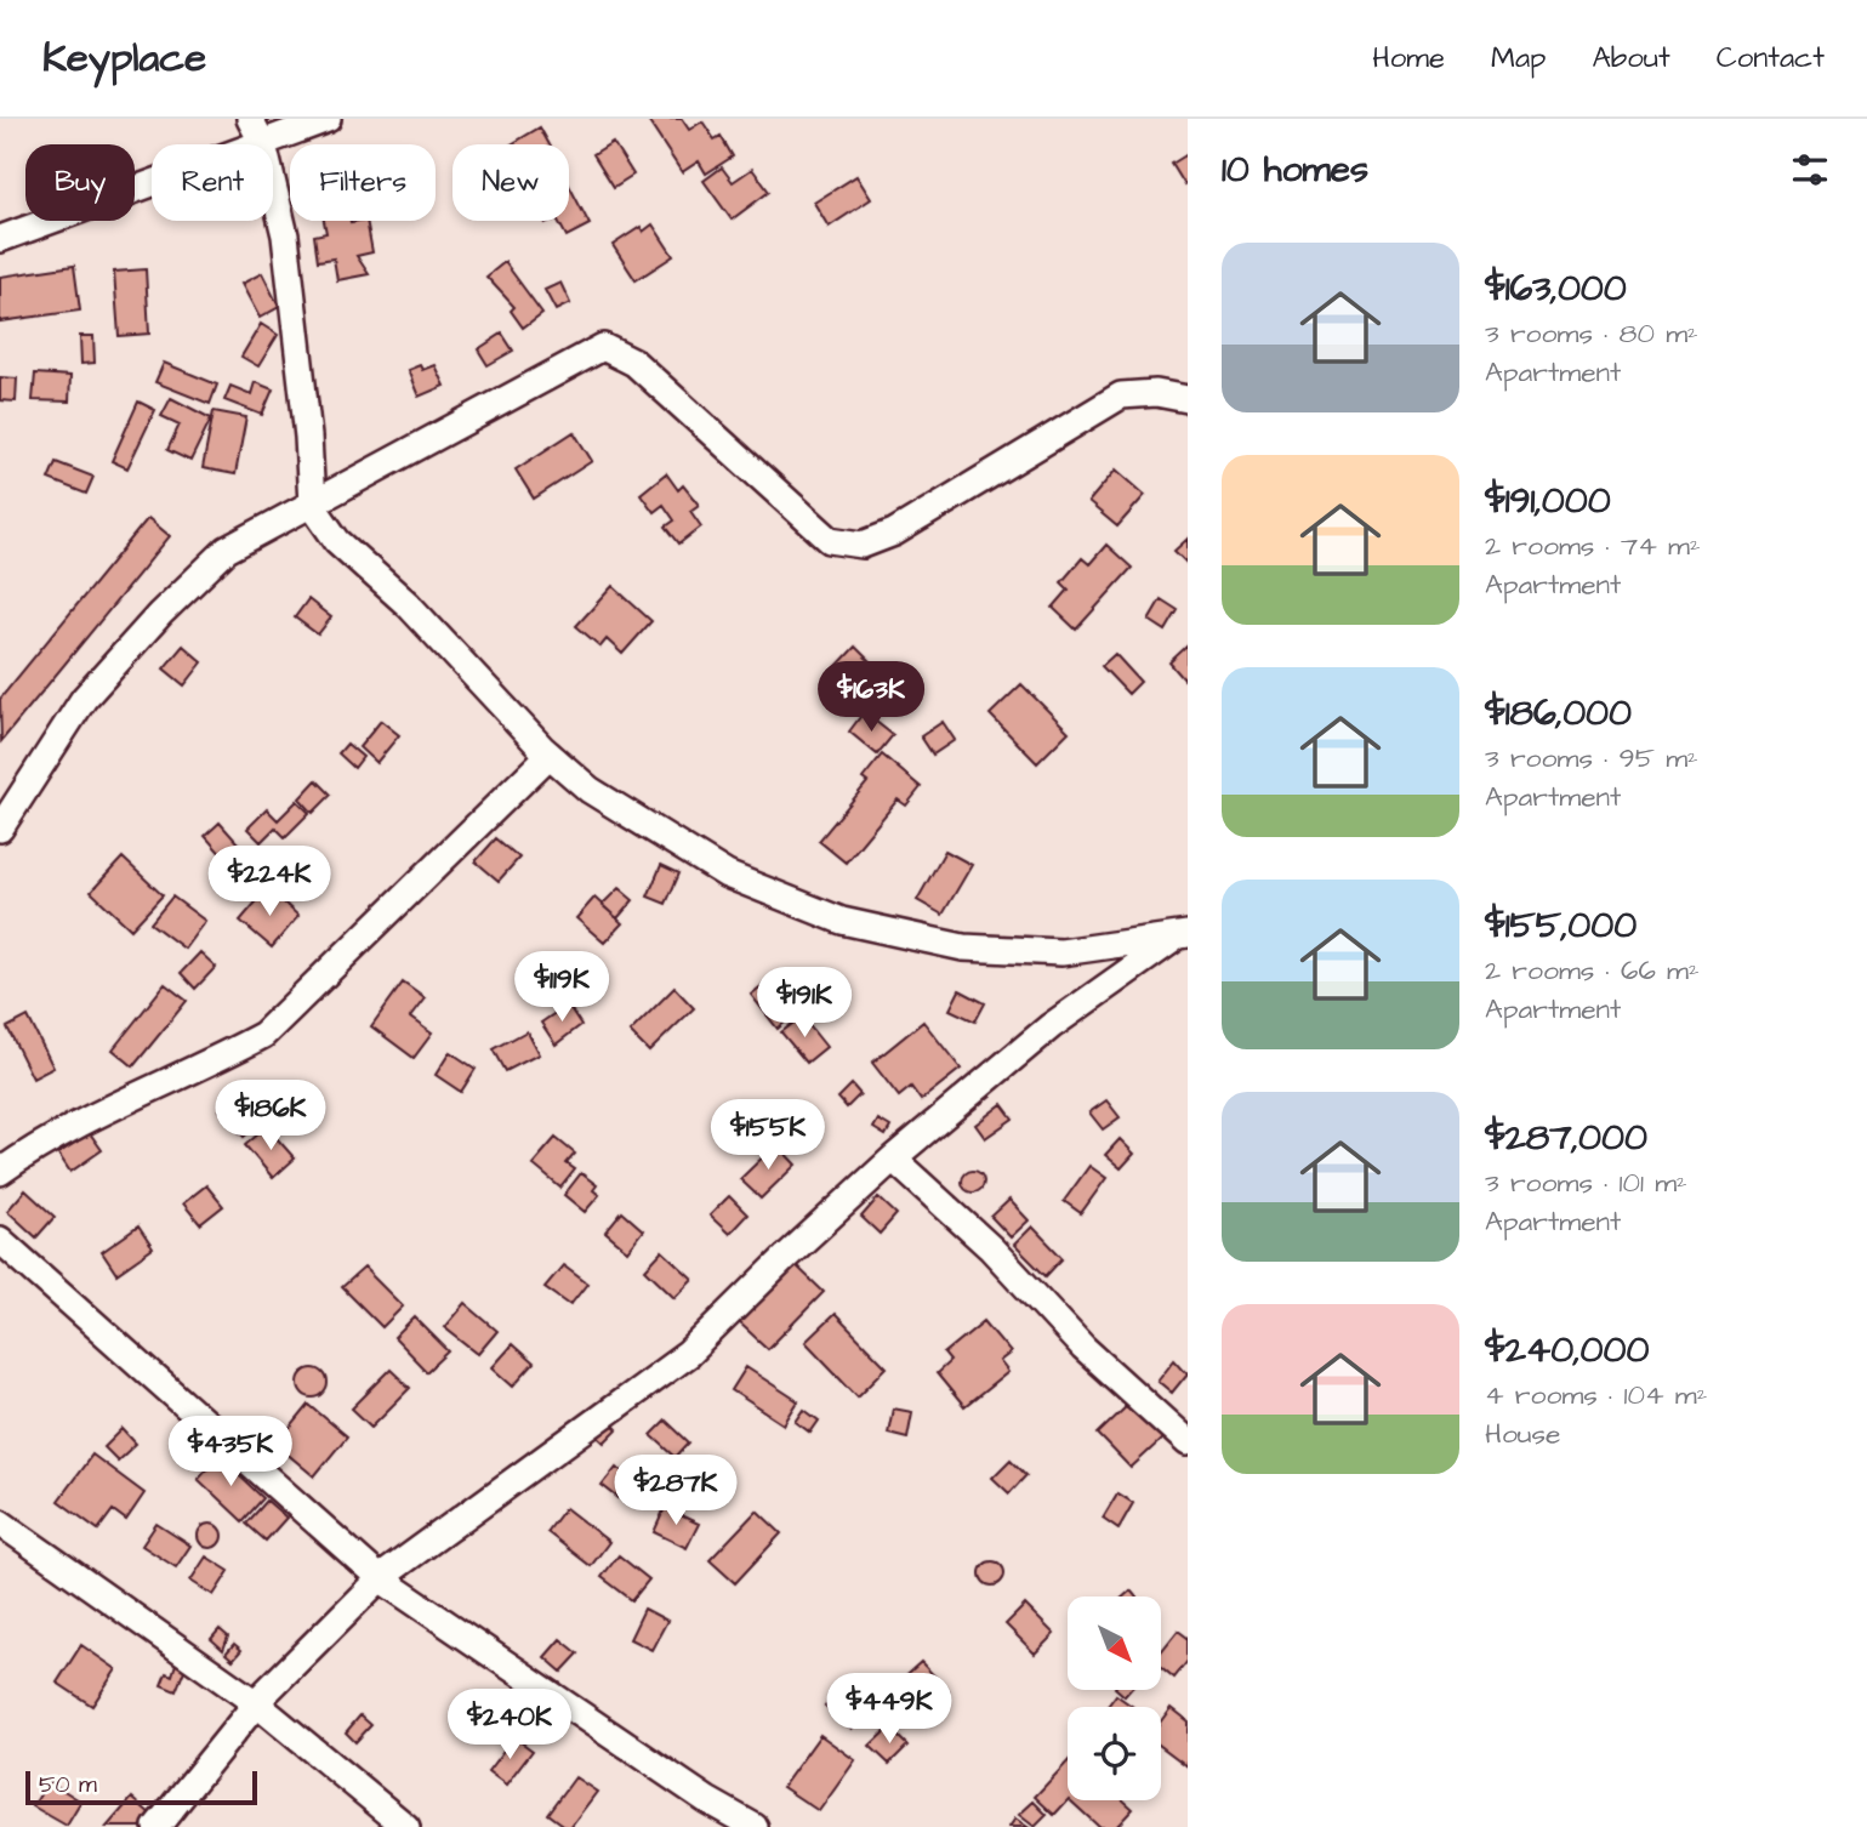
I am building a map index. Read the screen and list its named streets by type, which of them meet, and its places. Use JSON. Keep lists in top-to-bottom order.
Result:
{
  "scale_bar": "50 m",
  "north": "bottom right",
  "page": {
    "header": "Keyplace",
    "nav": [
      "Home",
      "Map",
      "About",
      "Contact"
    ],
    "heading": "10 homes",
    "chip": [
      "Buy",
      "Rent",
      "Filters",
      "New"
    ],
    "list": [
      {
        "name": "$163,000",
        "note": "3 rooms · 80 m² · Apartment"
      },
      {
        "name": "$191,000",
        "note": "2 rooms · 74 m² · Apartment"
      },
      {
        "name": "$186,000",
        "note": "3 rooms · 95 m² · Apartment"
      },
      {
        "name": "$155,000",
        "note": "2 rooms · 66 m² · Apartment"
      },
      {
        "name": "$287,000",
        "note": "3 rooms · 101 m² · Apartment"
      },
      {
        "name": "$240,000",
        "note": "4 rooms · 104 m² · House"
      }
    ],
    "price": [
      "$163K",
      "$224K",
      "$119K",
      "$191K",
      "$186K",
      "$155K",
      "$435K",
      "$287K",
      "$449K",
      "$240K"
    ],
    "scale": "50 m"
  }
}
